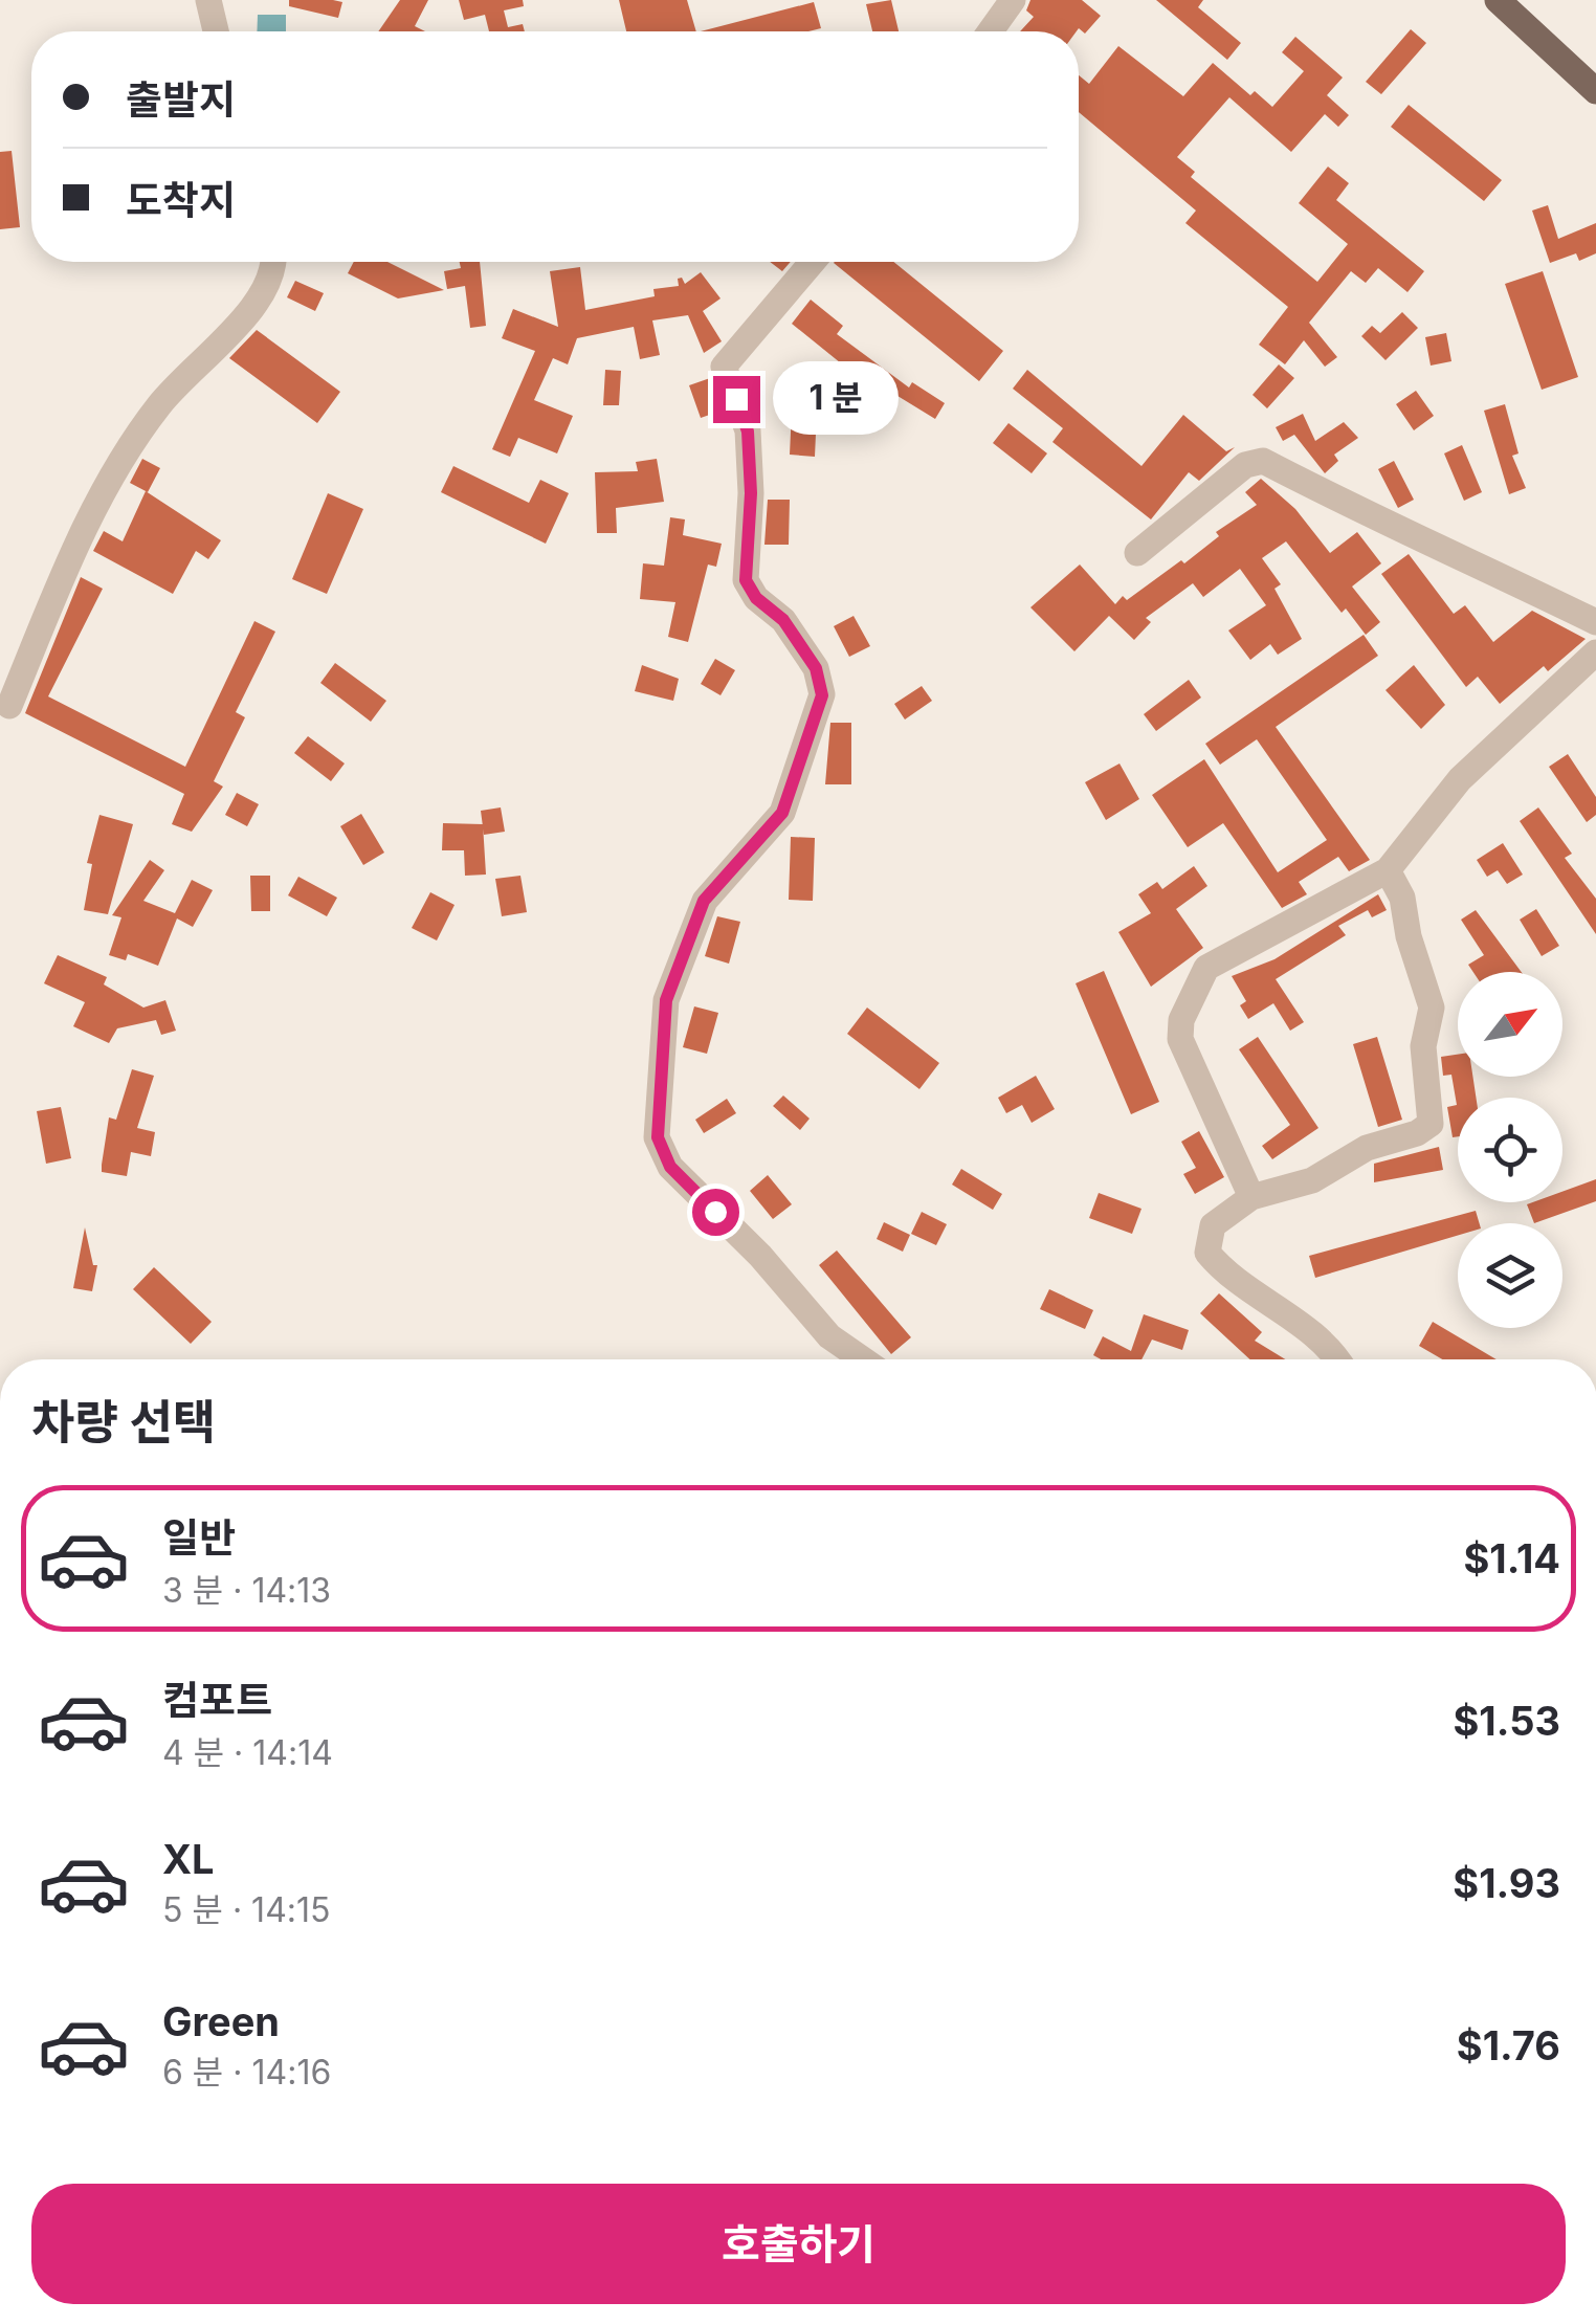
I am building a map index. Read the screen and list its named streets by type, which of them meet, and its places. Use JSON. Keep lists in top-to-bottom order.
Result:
{
  "north": "top right",
  "page": {
    "banner": ["출발지", "도착지"],
    "bubble": "1 분",
    "heading": "차량 선택",
    "list": [
      {
        "name": "일반",
        "note": "3 분 · 14:13",
        "value": "$1.14"
      },
      {
        "name": "컴포트",
        "note": "4 분 · 14:14",
        "value": "$1.53"
      },
      {
        "name": "XL",
        "note": "5 분 · 14:15",
        "value": "$1.93"
      },
      {
        "name": "Green",
        "note": "6 분 · 14:16",
        "value": "$1.76"
      }
    ],
    "buttons": "호출하기"
  }
}
